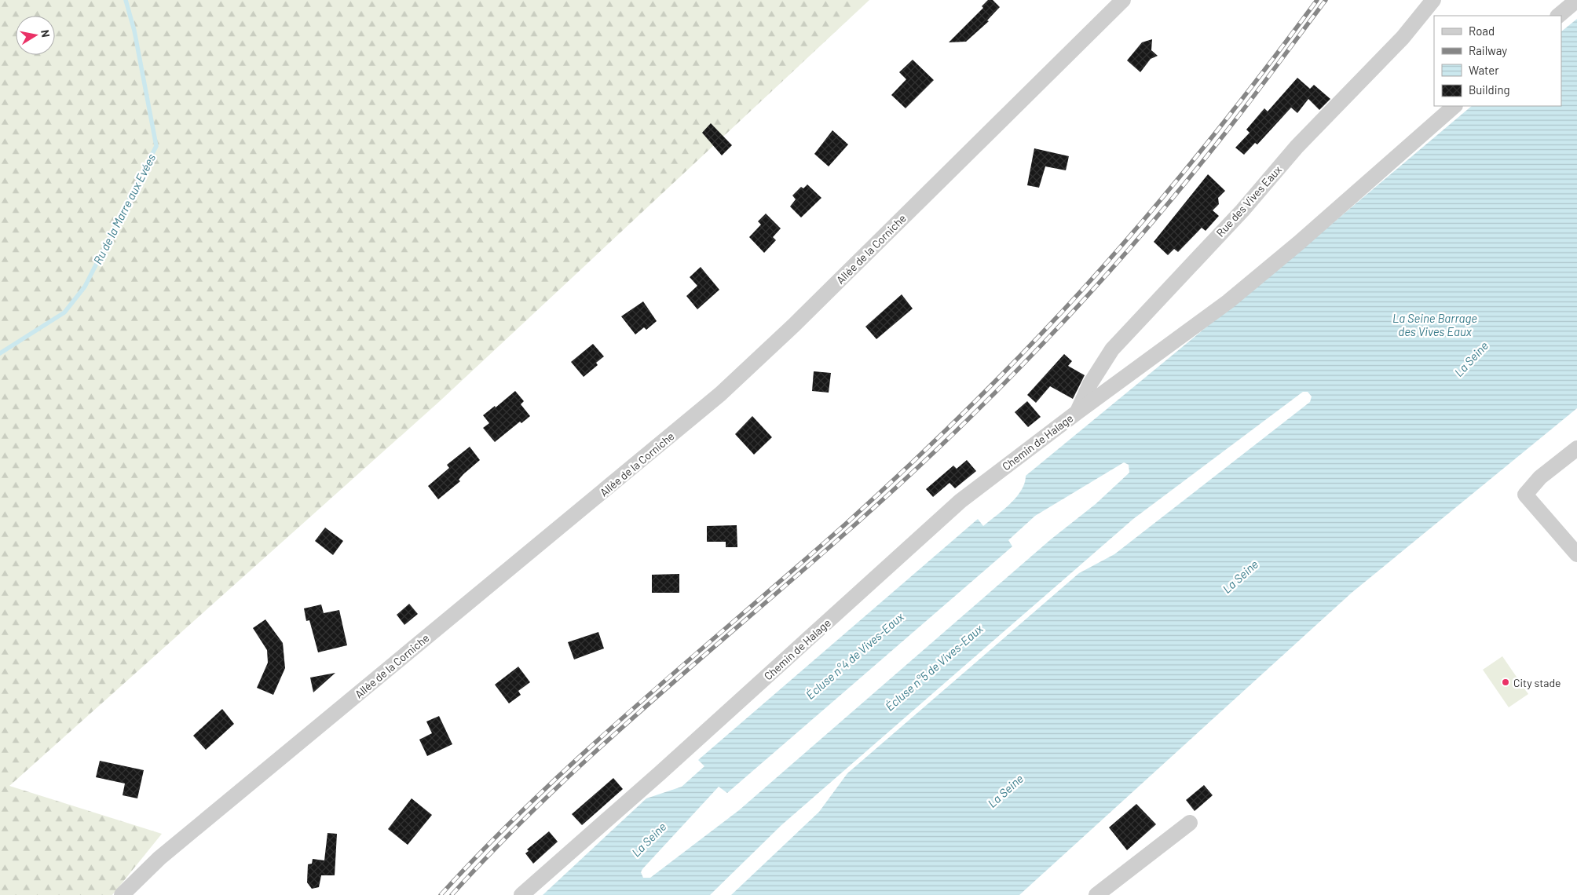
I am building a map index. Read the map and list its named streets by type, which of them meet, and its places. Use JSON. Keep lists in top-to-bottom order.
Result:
{
  "streets": {
    "street": ["Rue des Vives Eaux", "Allée de la Corniche", "Chemin de Halage"]
  },
  "crossings": [
    ["Rue des Vives Eaux", "Chemin de Halage"]
  ],
  "water": [
    "Ru de la Marre aux Evées",
    "La Seine Barrage des Vives Eaux",
    "La Seine",
    "Écluse n°4 de Vives-Eaux",
    "Écluse n°5 de Vives-Eaux"
  ],
  "places": ["City stade"],
  "legend": [
    "Road",
    "Railway",
    "Water",
    "Building"
  ],
  "north": "right"
}
